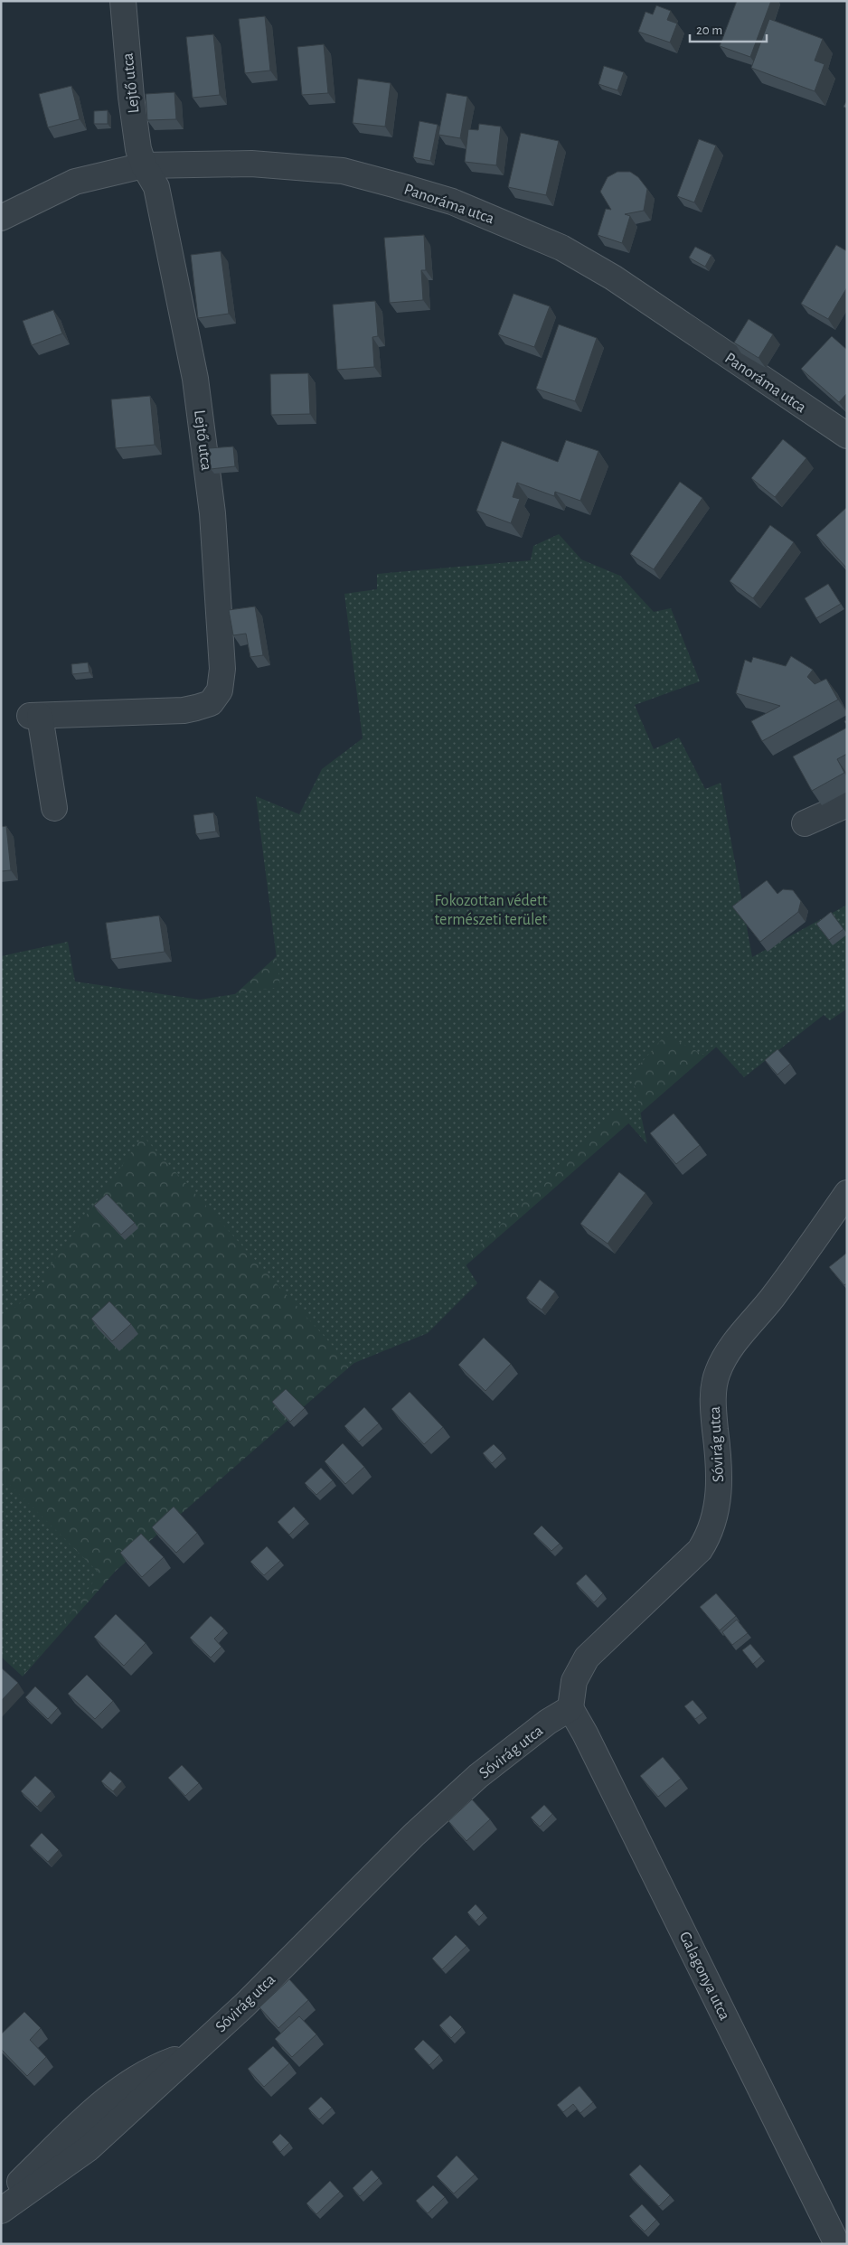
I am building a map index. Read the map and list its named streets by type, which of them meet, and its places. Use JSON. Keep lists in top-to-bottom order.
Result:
{
  "streets": {
    "street": [
      "Lejtő utca",
      "Panoráma utca",
      "Sóvirág utca",
      "Galagonya utca"
    ]
  },
  "crossings": [
    ["Lejtő utca", "Panoráma utca"],
    ["Sóvirág utca", "Galagonya utca"]
  ],
  "parks": ["Fokozottan védett természeti terület"],
  "scale_bar": "20 m"
}
